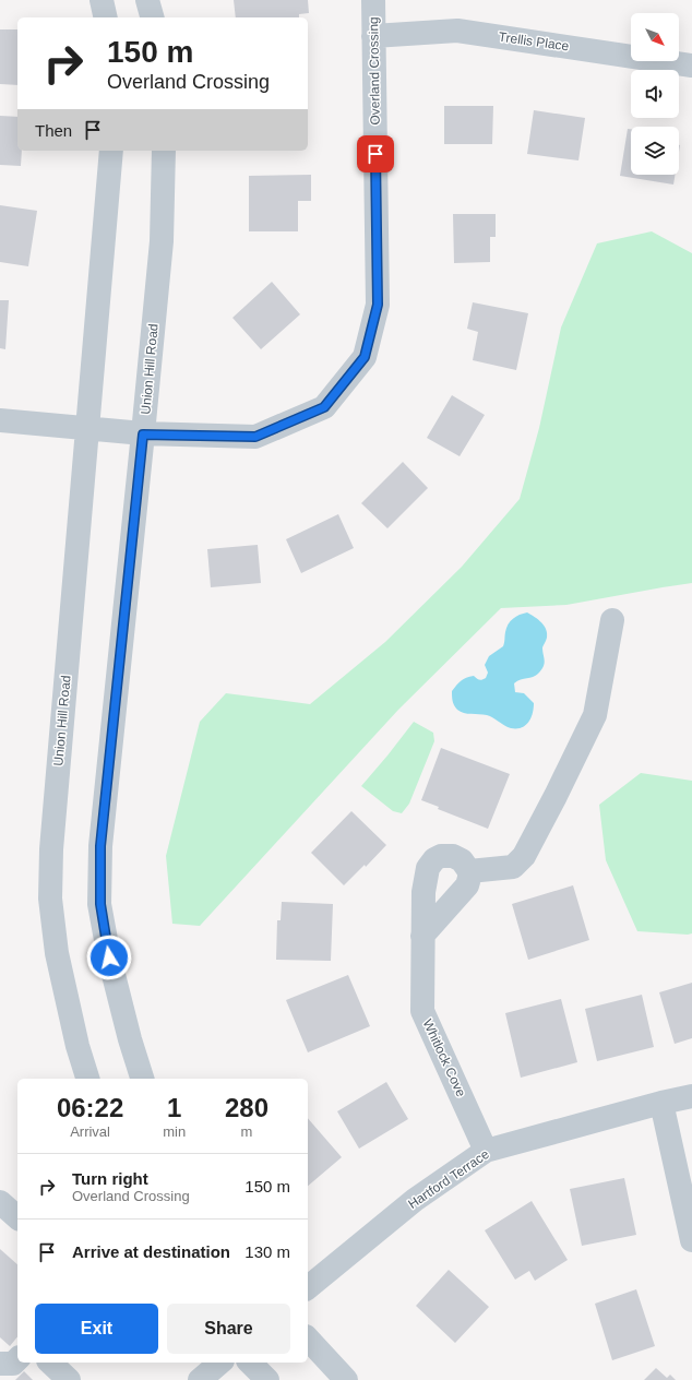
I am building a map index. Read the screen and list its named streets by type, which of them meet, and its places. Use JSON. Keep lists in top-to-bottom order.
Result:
{
  "streets": {
    "street": [
      "Trellis Place",
      "Overland Crossing",
      "Union Hill Road",
      "Whitlock Cove",
      "Hartford Terrace"
    ]
  },
  "crossings": [
    ["Trellis Place", "Overland Crossing"],
    ["Overland Crossing", "Union Hill Road"],
    ["Whitlock Cove", "Hartford Terrace"]
  ],
  "north": "bottom right",
  "page": {
    "turn": ["150 m", "Overland Crossing"],
    "then": "Then",
    "eta": [
      "06:22",
      "Arrival",
      "1",
      "min",
      "280",
      "m"
    ],
    "list": [
      {
        "name": "Turn right",
        "note": "Overland Crossing",
        "value": "150 m"
      },
      {
        "name": "Arrive at destination",
        "value": "130 m"
      }
    ],
    "buttons": ["Exit", "Share"]
  }
}
